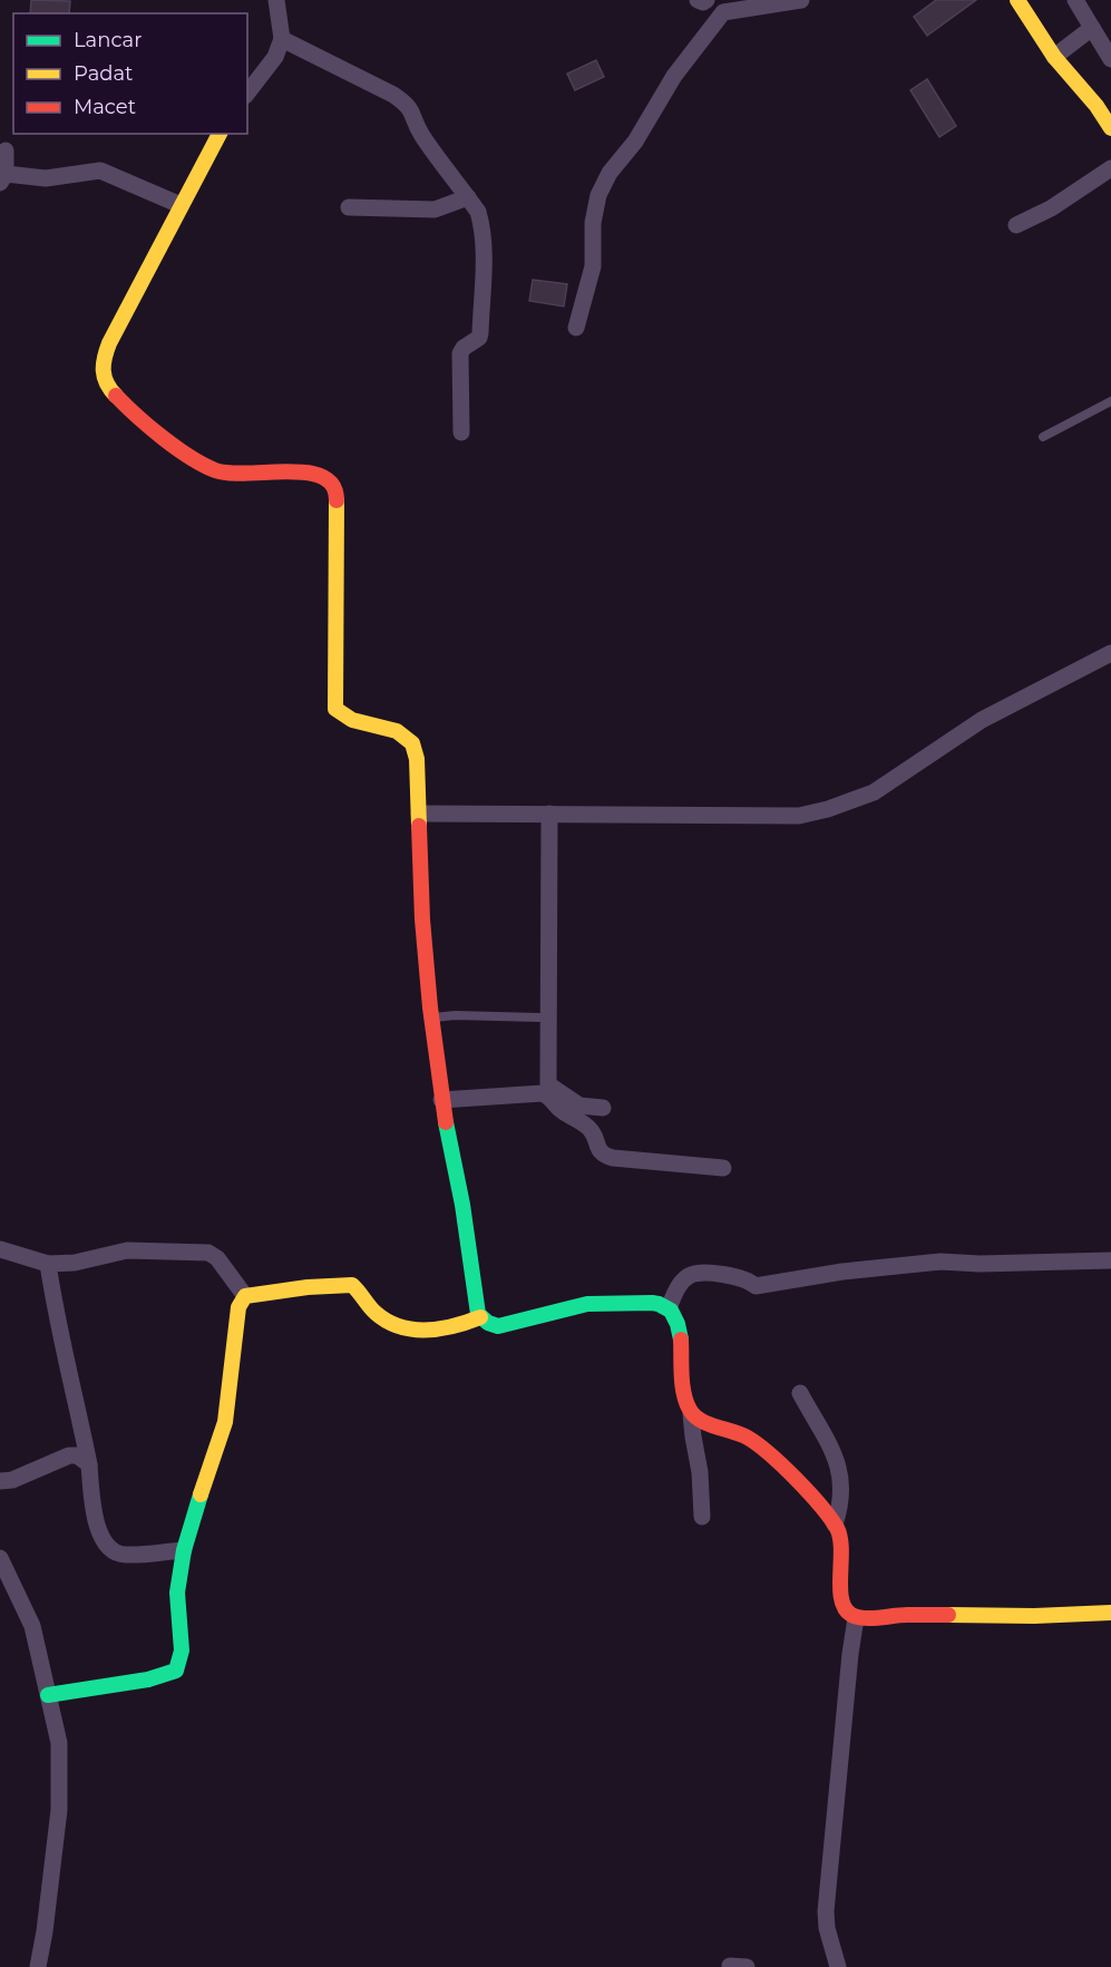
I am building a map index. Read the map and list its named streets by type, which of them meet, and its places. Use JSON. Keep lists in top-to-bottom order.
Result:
{
  "legend": ["Lancar", "Padat", "Macet"]
}
